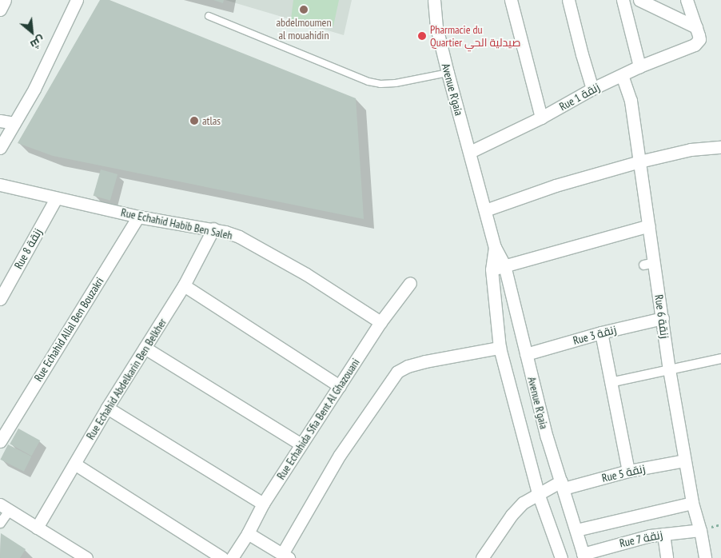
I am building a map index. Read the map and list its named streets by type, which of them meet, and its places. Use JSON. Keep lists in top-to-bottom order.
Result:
{
  "streets": {
    "street": [
      "Avenue R'gaia",
      "Rue 1 زنقة",
      "Rue Echahid Habib Ben Saleh",
      "Rue 8 زنقة",
      "Rue 6 زنقة",
      "Rue Echahid Allal Ben Bouzakri",
      "Rue 3 زنقة",
      "Rue Echahid Abdelkarin Ben Belkher",
      "Rue Echahida Sfia Bent Al Ghazouani",
      "Rue 5 زنقة",
      "Rue 7 زنقة"
    ]
  },
  "crossings": [
    ["Avenue R'gaia", "Rue 1 زنقة"],
    ["Avenue R'gaia", "Rue 3 زنقة"],
    ["Avenue R'gaia", "Rue 5 زنقة"],
    ["Avenue R'gaia", "Rue 7 زنقة"],
    ["Rue 1 زنقة", "Rue 6 زنقة"],
    ["Rue Echahid Habib Ben Saleh", "Rue 8 زنقة"],
    ["Rue Echahid Habib Ben Saleh", "Rue Echahid Allal Ben Bouzakri"],
    ["Rue Echahid Habib Ben Saleh", "Rue Echahid Abdelkarin Ben Belkher"],
    ["Rue Echahid Habib Ben Saleh", "Rue Echahida Sfia Bent Al Ghazouani"],
    ["Rue 6 زنقة", "Rue 3 زنقة"],
    ["Rue 6 زنقة", "Rue 5 زنقة"],
    ["Rue 6 زنقة", "Rue 7 زنقة"]
  ],
  "places": ["abdelmoumen al mouahidin", "Pharmacie du Quartier صيدلية الحي", "atlas"],
  "north": "bottom right"
}
